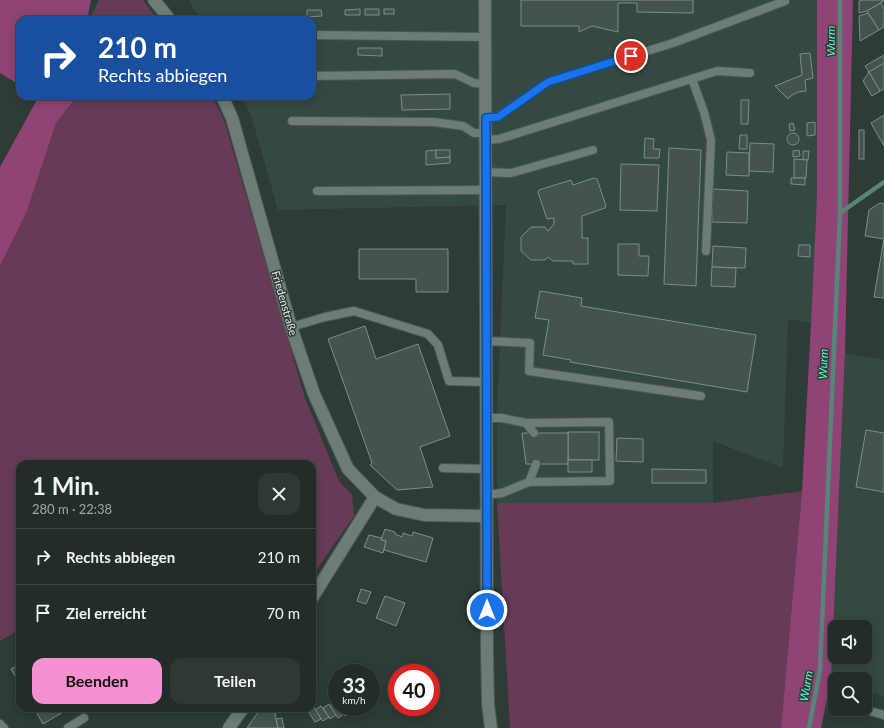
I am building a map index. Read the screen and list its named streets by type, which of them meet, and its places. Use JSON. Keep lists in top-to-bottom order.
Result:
{
  "streets": {
    "street": ["Friedenstraße"]
  },
  "water": ["Wurm"],
  "page": {
    "turn": ["210 m", "Rechts abbiegen"],
    "heading": ["1 Min.", "280 m · 22:38"],
    "list": [
      {
        "name": "Rechts abbiegen",
        "value": "210 m"
      },
      {
        "name": "Ziel erreicht",
        "value": "70 m"
      }
    ],
    "buttons": ["Beenden", "Teilen"],
    "speed": "33 km/h",
    "limit": "40"
  }
}
